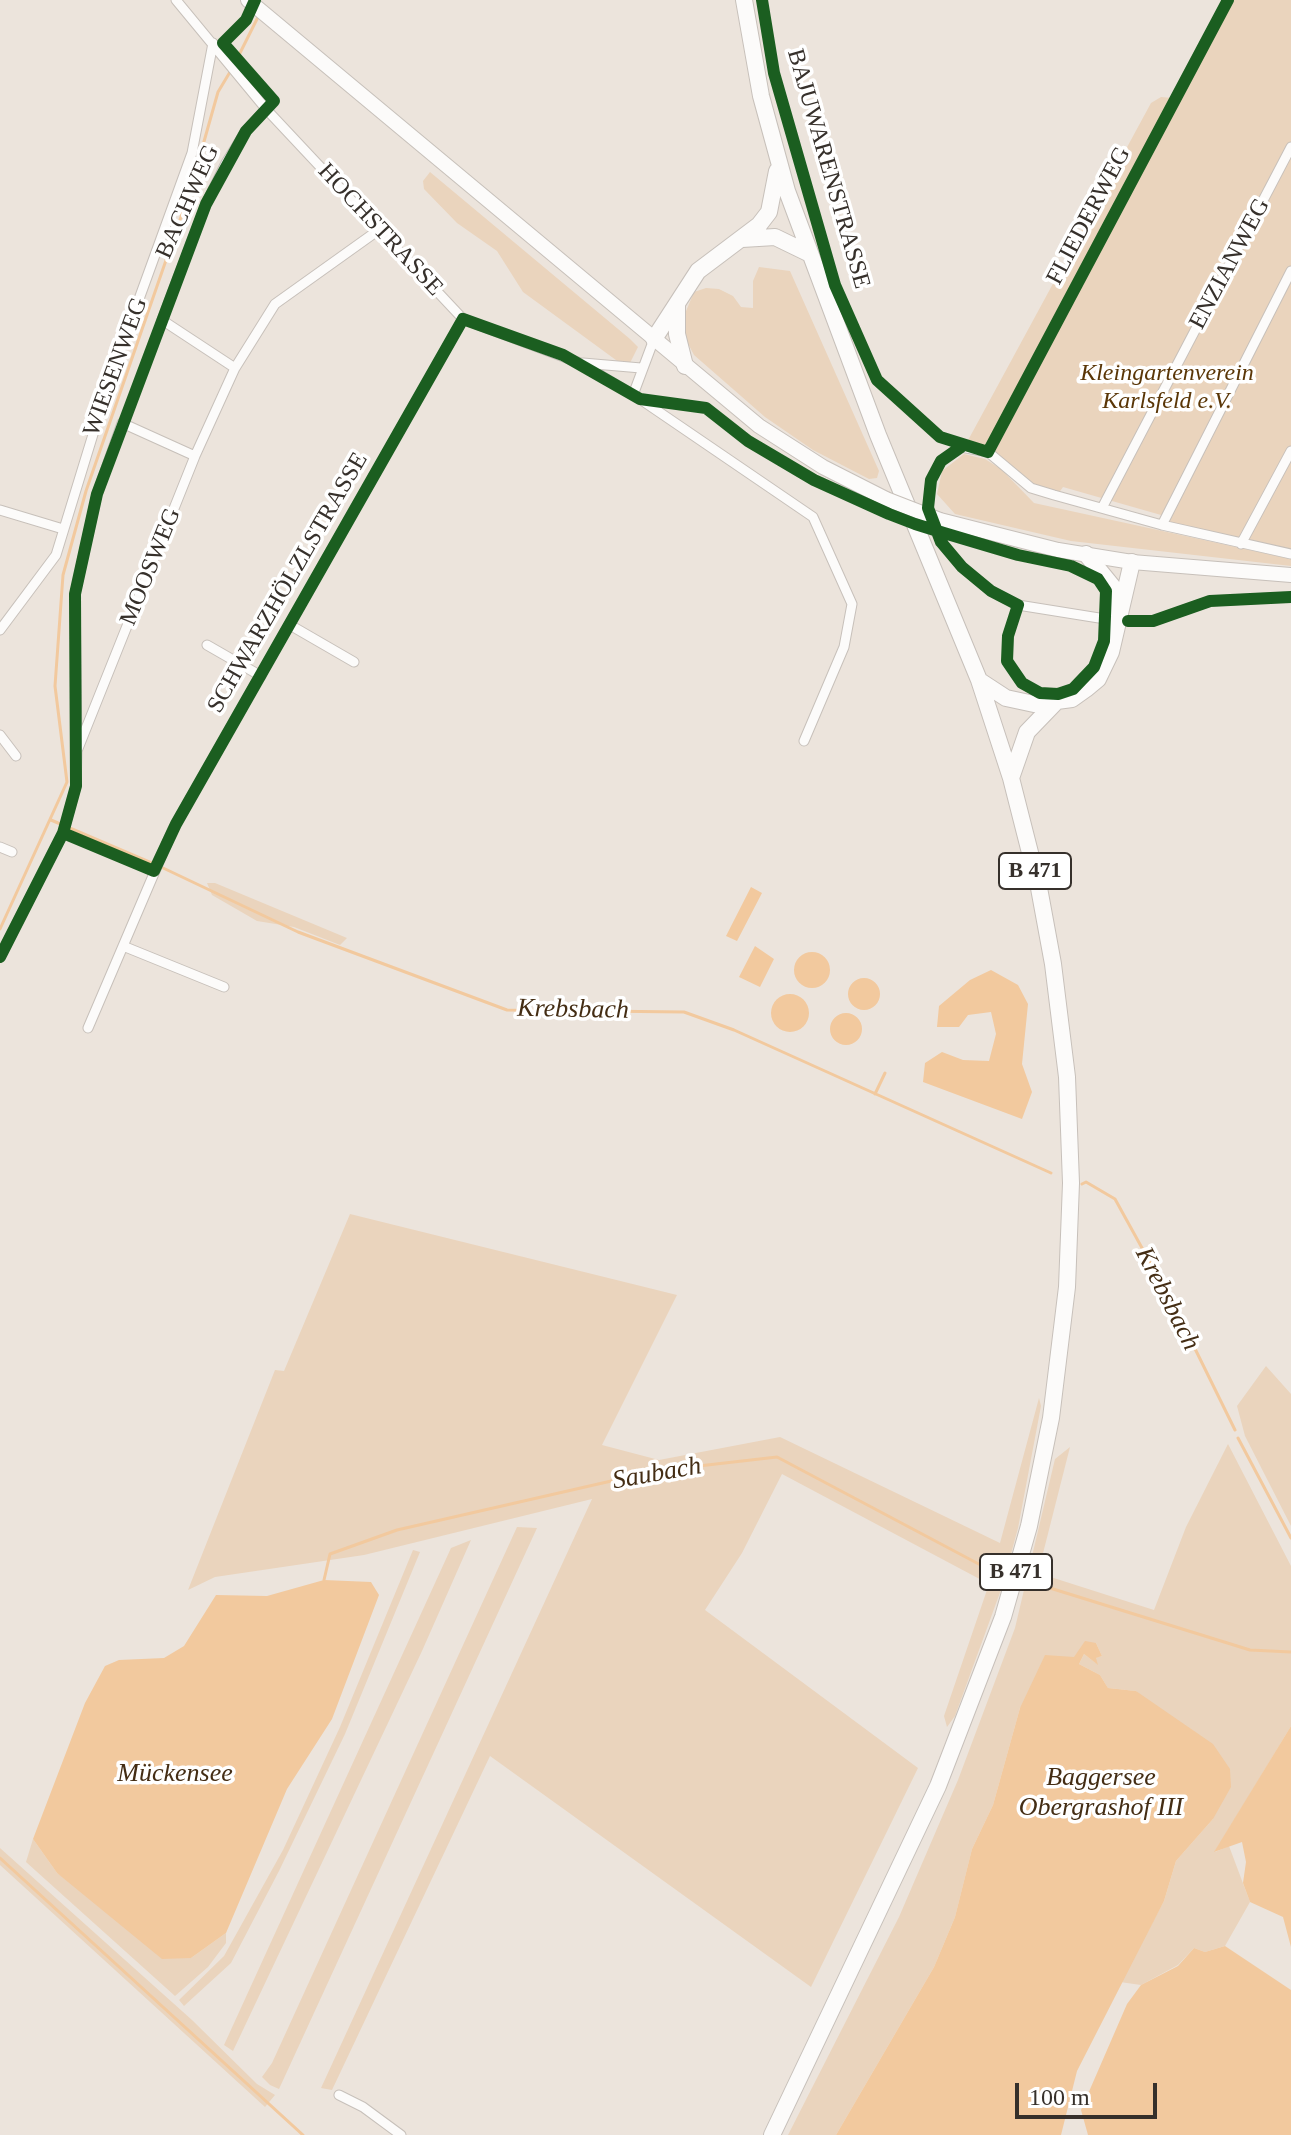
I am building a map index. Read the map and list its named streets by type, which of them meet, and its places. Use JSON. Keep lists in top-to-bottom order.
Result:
{
  "streets": {
    "highway": ["B 471"],
    "street": [
      "BACHWEG",
      "FLIEDERWEG",
      "HOCHSTRASSE",
      "ENZIANWEG",
      "WIESENWEG",
      "MOOSWEG",
      "SCHWARZHÖLZLSTRASSE"
    ],
    "cycle path": ["BAJUWARENSTRASSE"]
  },
  "crossings": [
    ["BACHWEG", "HOCHSTRASSE"],
    ["BACHWEG", "MOOSWEG"],
    ["HOCHSTRASSE", "WIESENWEG"],
    ["HOCHSTRASSE", "MOOSWEG"],
    ["HOCHSTRASSE", "SCHWARZHÖLZLSTRASSE"]
  ],
  "water": [
    "Krebsbach",
    "Saubach",
    "Mückensee",
    "Baggersee Obergrashof III"
  ],
  "parks": ["Kleingartenverein Karlsfeld e.V."],
  "scale_bar": "100 m"
}
